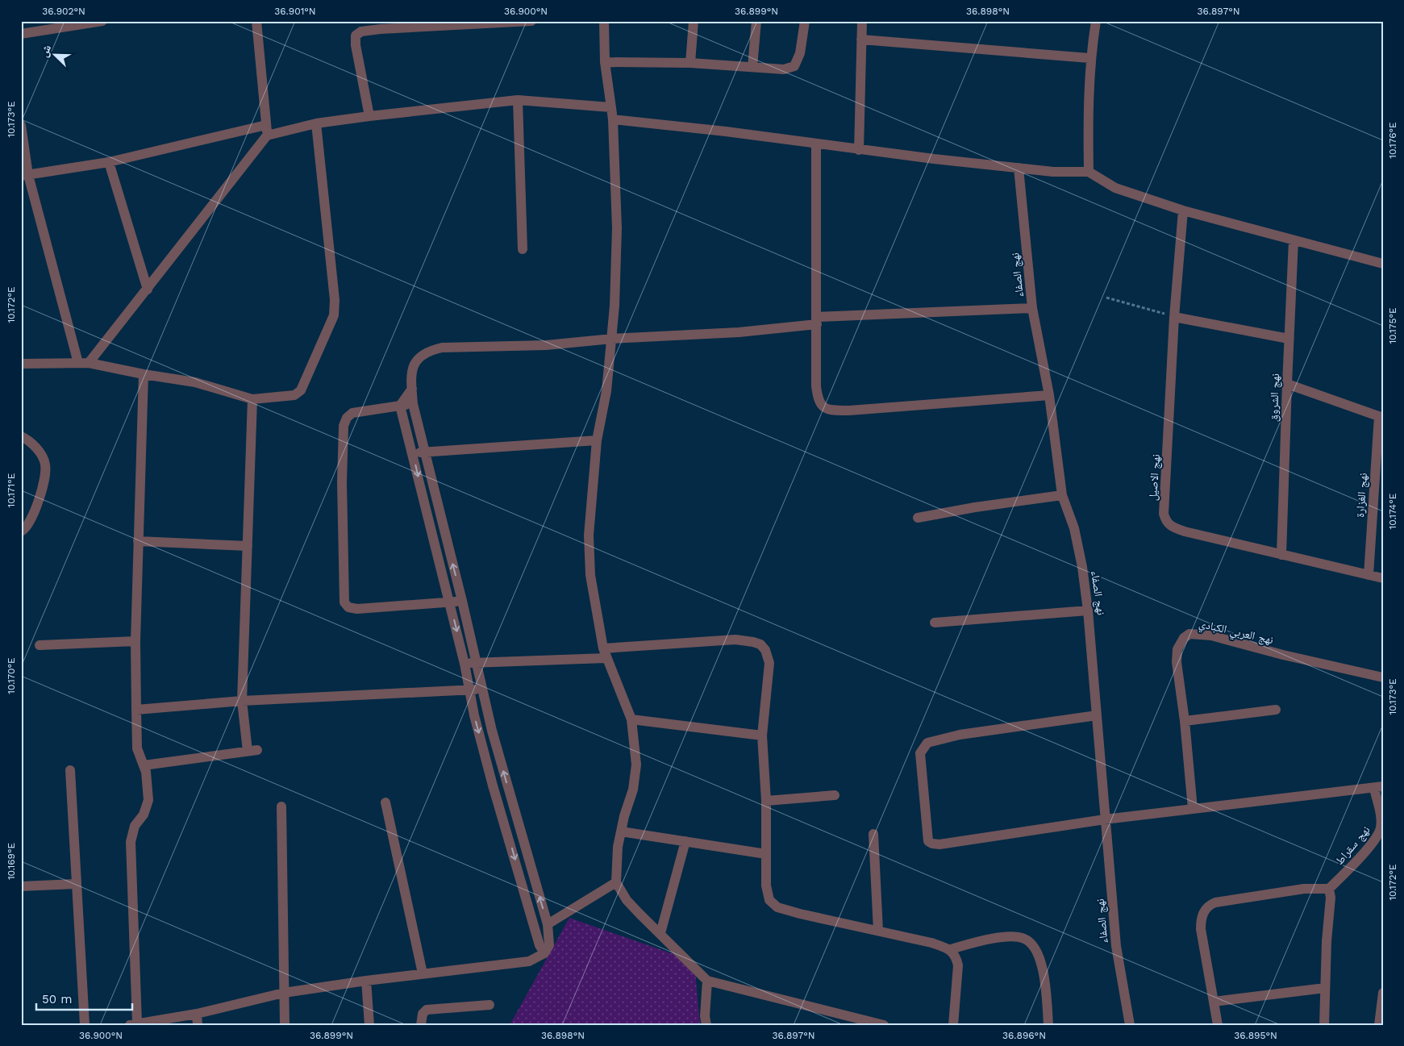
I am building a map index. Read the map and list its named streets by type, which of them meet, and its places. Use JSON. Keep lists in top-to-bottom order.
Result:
{
  "streets": {
    "street": [
      "نهج الصفاء",
      "نهج الشروق",
      "نهج الاصيل",
      "نهج الغزارة",
      "نهج العربي الكبادي",
      "نهج سقراط"
    ]
  },
  "crossings": [
    ["نهج الشروق", "نهج الاصيل"],
    ["نهج الاصيل", "نهج الغزارة"]
  ],
  "scale_bar": "50 m",
  "north": "top left",
  "coordinates": [
    "36.902°N",
    "36.901°N",
    "36.900°N",
    "36.899°N",
    "36.898°N",
    "36.897°N",
    "10.173°E",
    "10.176°E",
    "10.172°E",
    "10.175°E",
    "10.171°E",
    "10.174°E",
    "10.170°E",
    "10.169°E",
    "36.896°N",
    "36.895°N"
  ]
}
